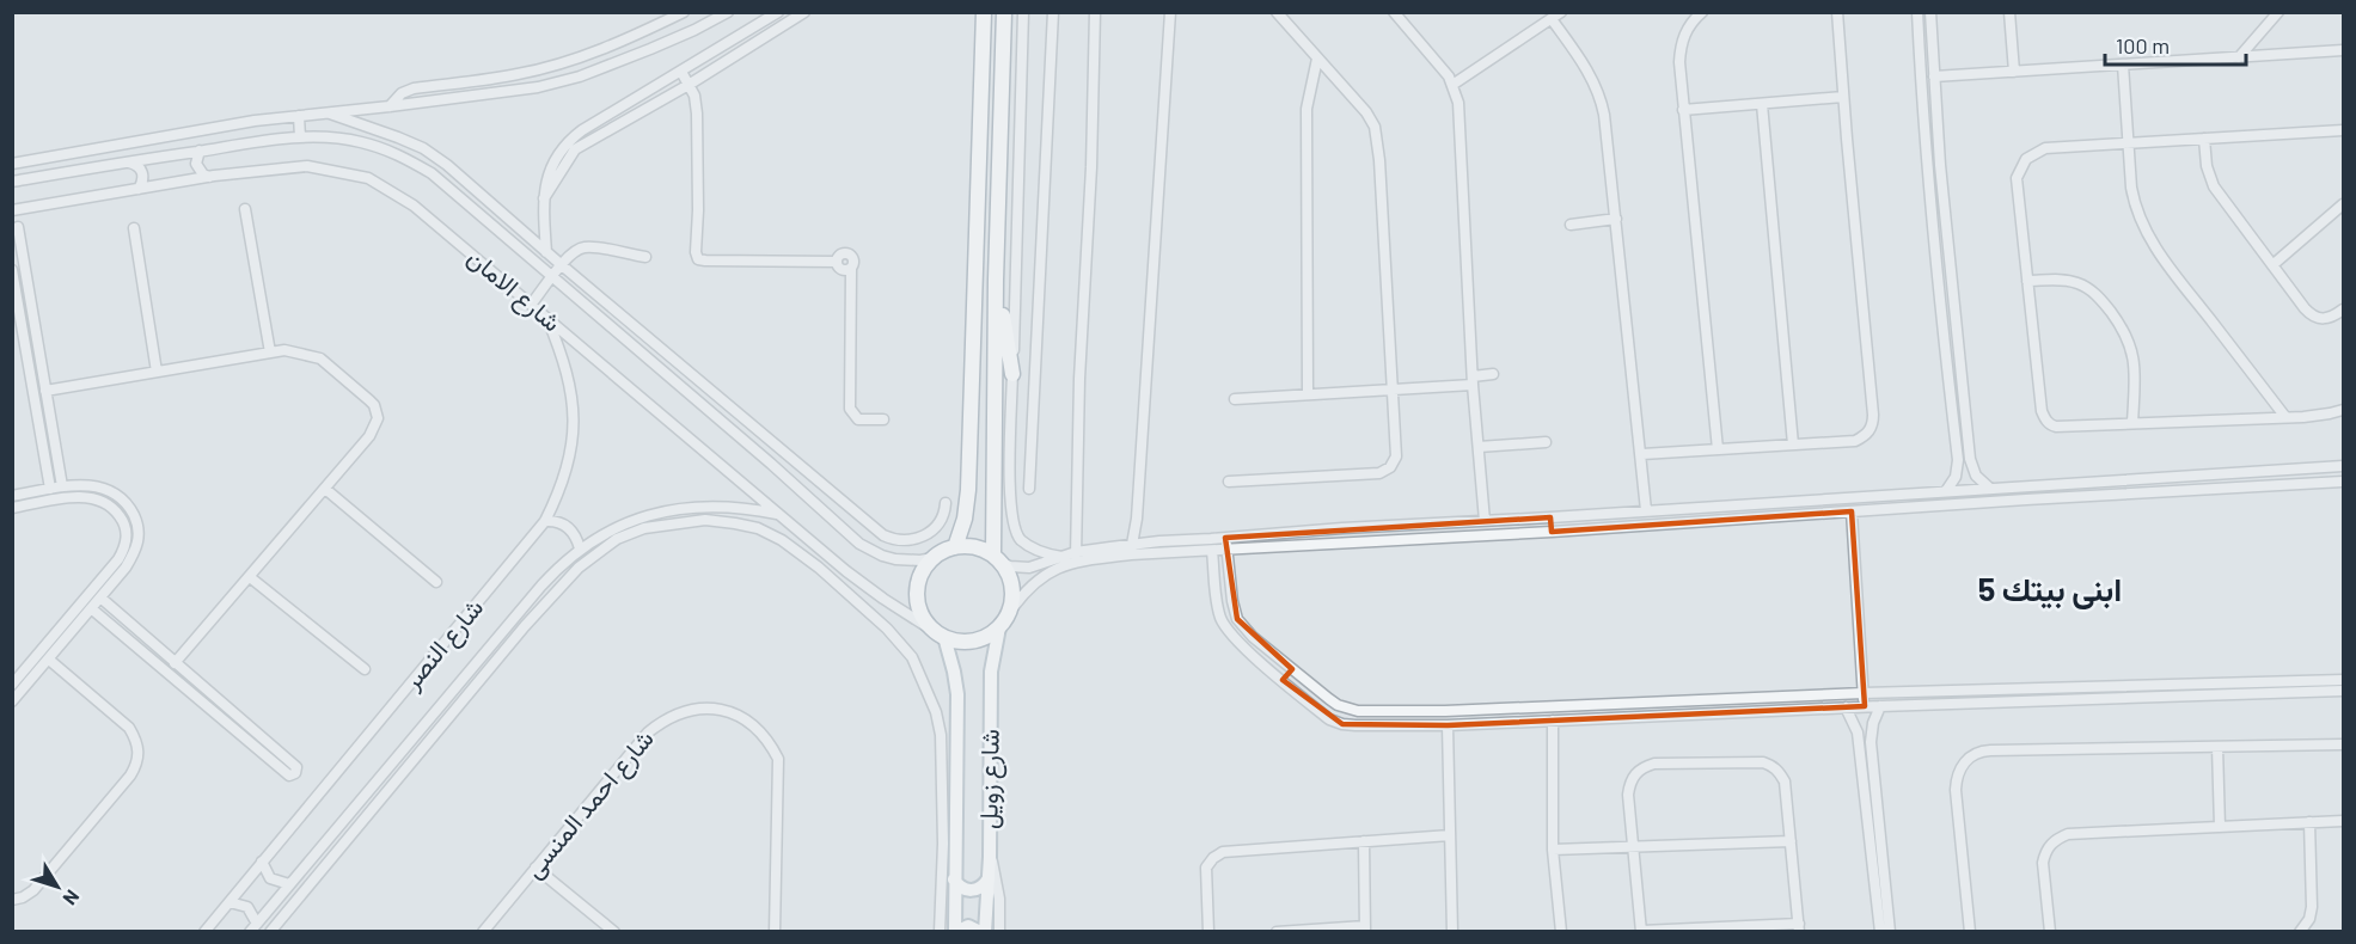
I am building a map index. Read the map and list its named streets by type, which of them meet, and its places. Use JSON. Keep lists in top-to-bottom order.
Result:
{
  "streets": {
    "main road": ["شارع زويل"],
    "street": ["شارع الامان", "شارع النصر", "شارع احمد المنسى"]
  },
  "crossings": [
    ["شارع الامان", "شارع النصر"],
    ["شارع الامان", "شارع زويل"]
  ],
  "districts": ["ابنى بيتك 5"],
  "scale_bar": "100 m",
  "north": "bottom right"
}
